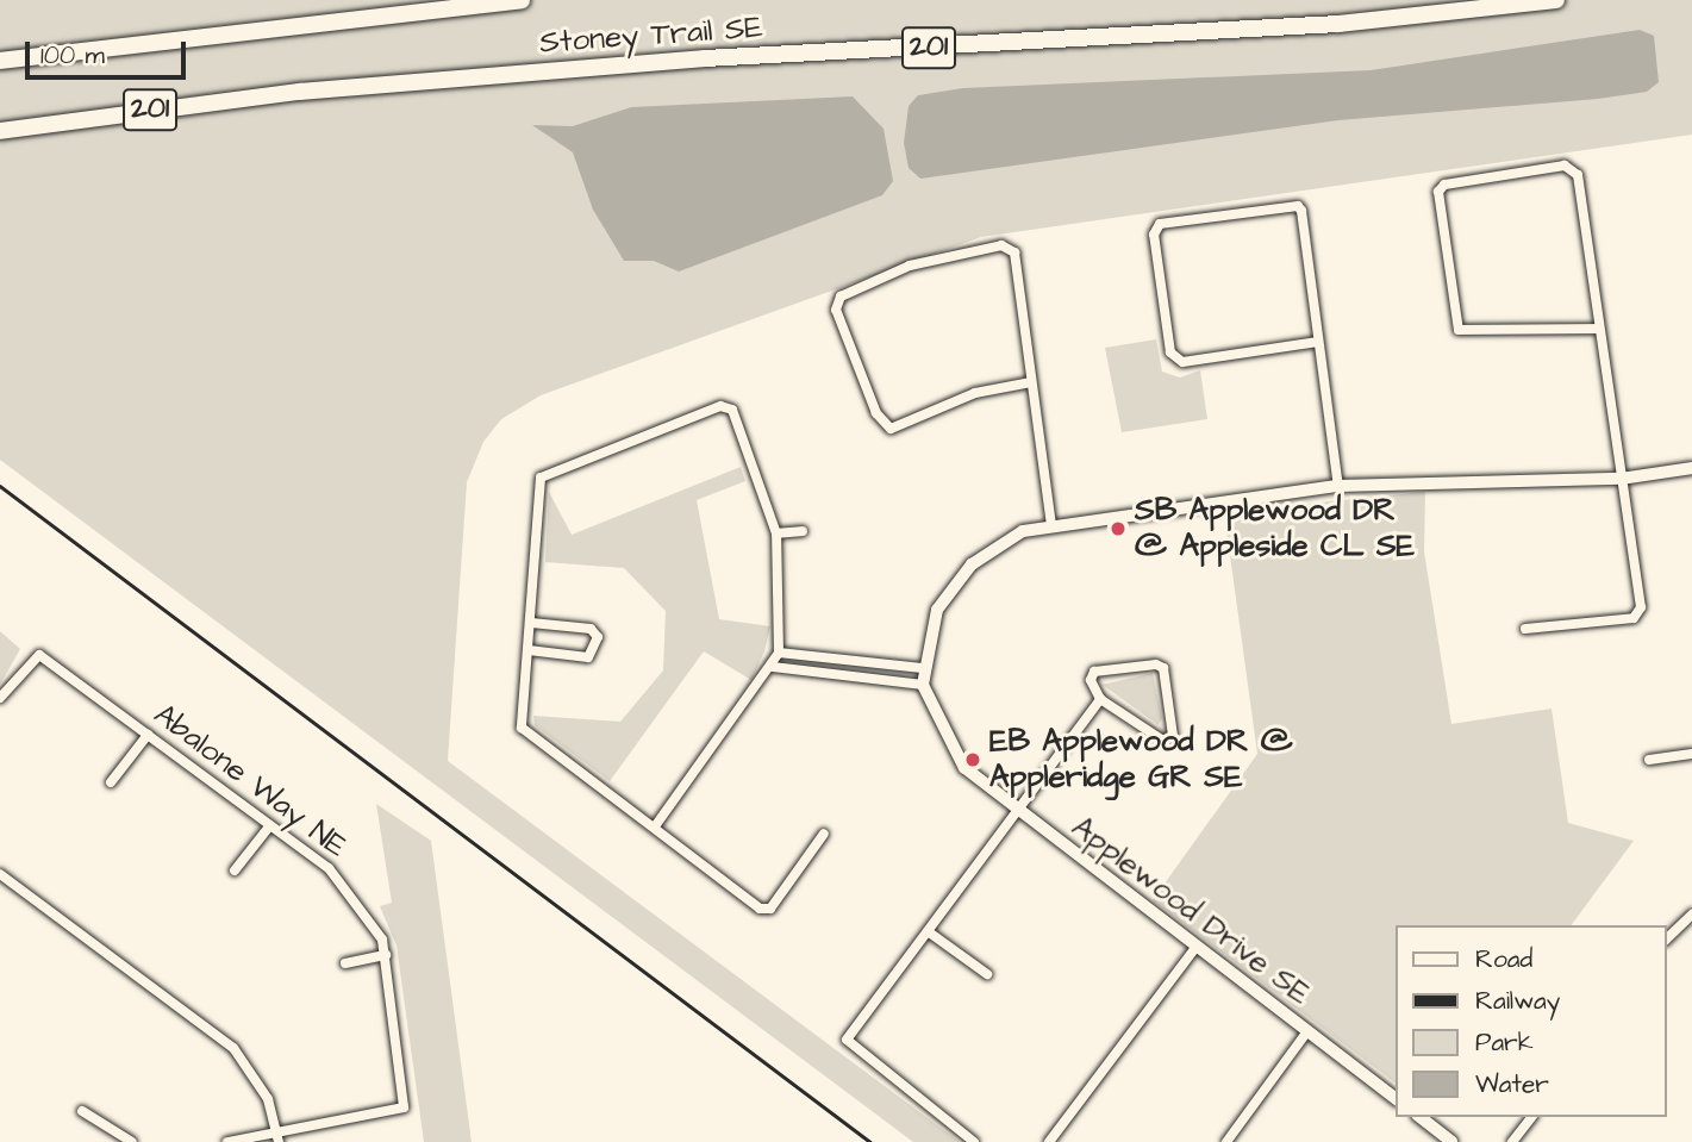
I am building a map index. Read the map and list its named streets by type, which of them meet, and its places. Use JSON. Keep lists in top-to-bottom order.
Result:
{
  "streets": {
    "highway": ["Stoney Trail SE", "201"],
    "street": ["Abalone Way NE", "Applewood Drive SE"]
  },
  "places": ["SB Applewood DR @ Appleside CL SE", "EB Applewood DR @ Appleridge GR SE"],
  "legend": [
    "Road",
    "Railway",
    "Park",
    "Water"
  ],
  "scale_bar": "100 m"
}
